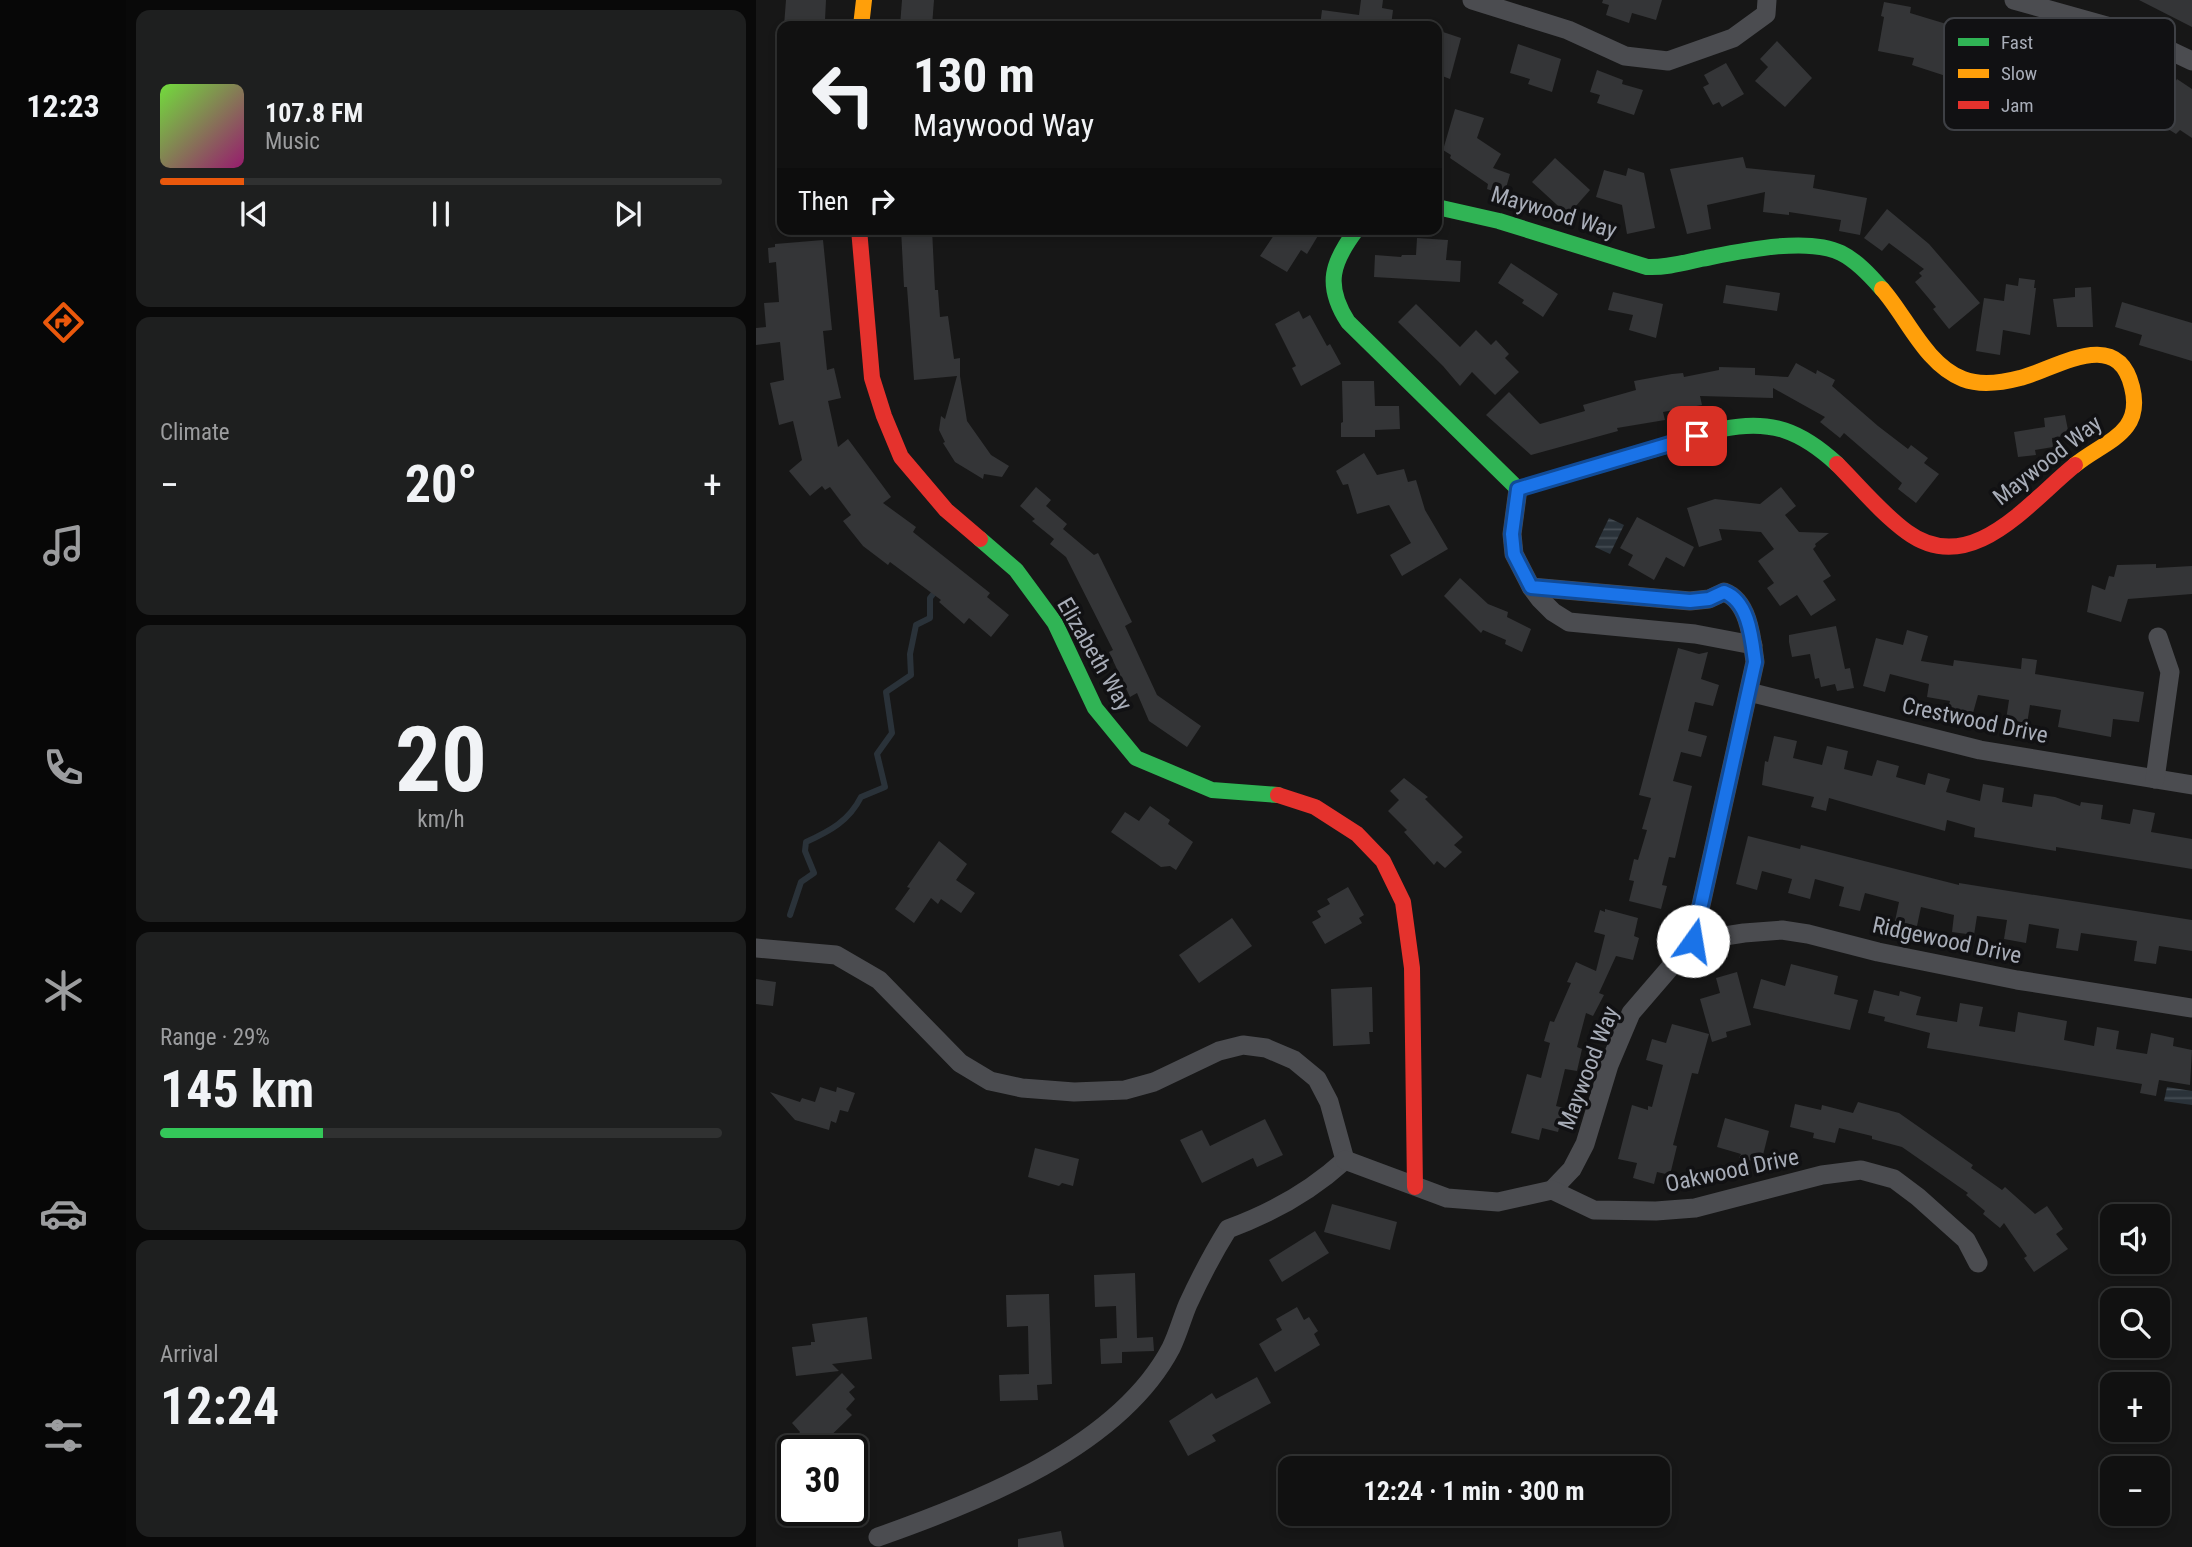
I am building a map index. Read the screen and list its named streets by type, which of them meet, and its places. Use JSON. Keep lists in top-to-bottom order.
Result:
{
  "streets": {
    "street": [
      "Maywood Way",
      "Elizabeth Way",
      "Crestwood Drive",
      "Ridgewood Drive",
      "Oakwood Drive"
    ]
  },
  "crossings": [
    ["Maywood Way", "Crestwood Drive"],
    ["Maywood Way", "Ridgewood Drive"],
    ["Maywood Way", "Oakwood Drive"]
  ],
  "legend": ["Fast", "Slow", "Jam"],
  "page": {
    "tabs": "12:23",
    "turn": ["130 m", "Maywood Way"],
    "song": ["107.8 FM", "Music"],
    "then": "Then",
    "tile": [
      "Climate",
      ["20", "km/h"],
      ["Range · 29%", "145 km"],
      ["Arrival", "12:24"]
    ],
    "heat": ["−", "20°", "+"],
    "map_buttons": ["+", "−"],
    "limit": "30",
    "trip": "12:24 · 1 min · 300 m"
  }
}
